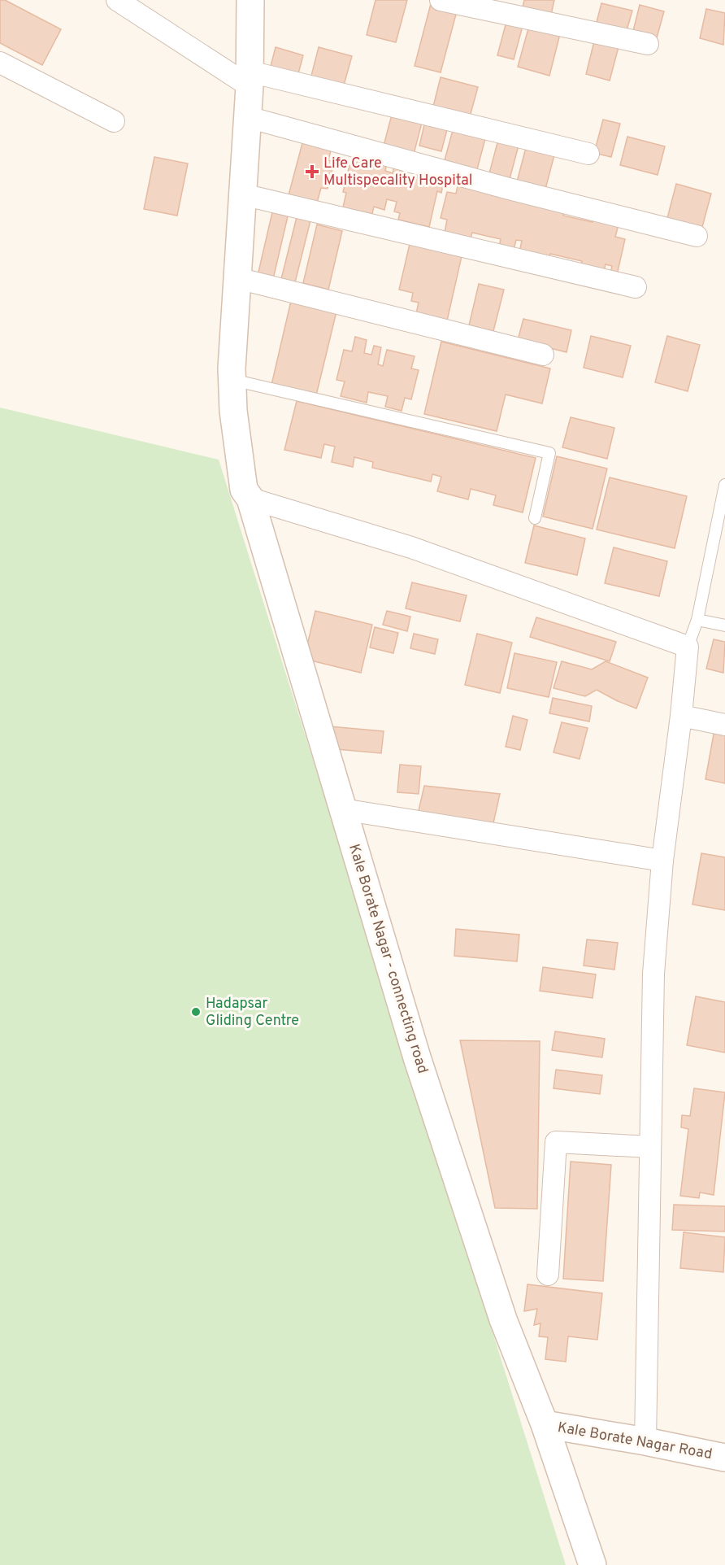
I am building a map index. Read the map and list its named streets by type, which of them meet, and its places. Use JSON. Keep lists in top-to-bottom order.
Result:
{
  "streets": {
    "street": ["Kale Borate Nagar - connecting road", "Kale Borate Nagar Road"]
  },
  "crossings": [
    ["Kale Borate Nagar - connecting road", "Kale Borate Nagar Road"]
  ],
  "places": {
    "health": ["Life Care Multispecality Hospital"],
    "other": ["Hadapsar Gliding Centre"]
  }
}
